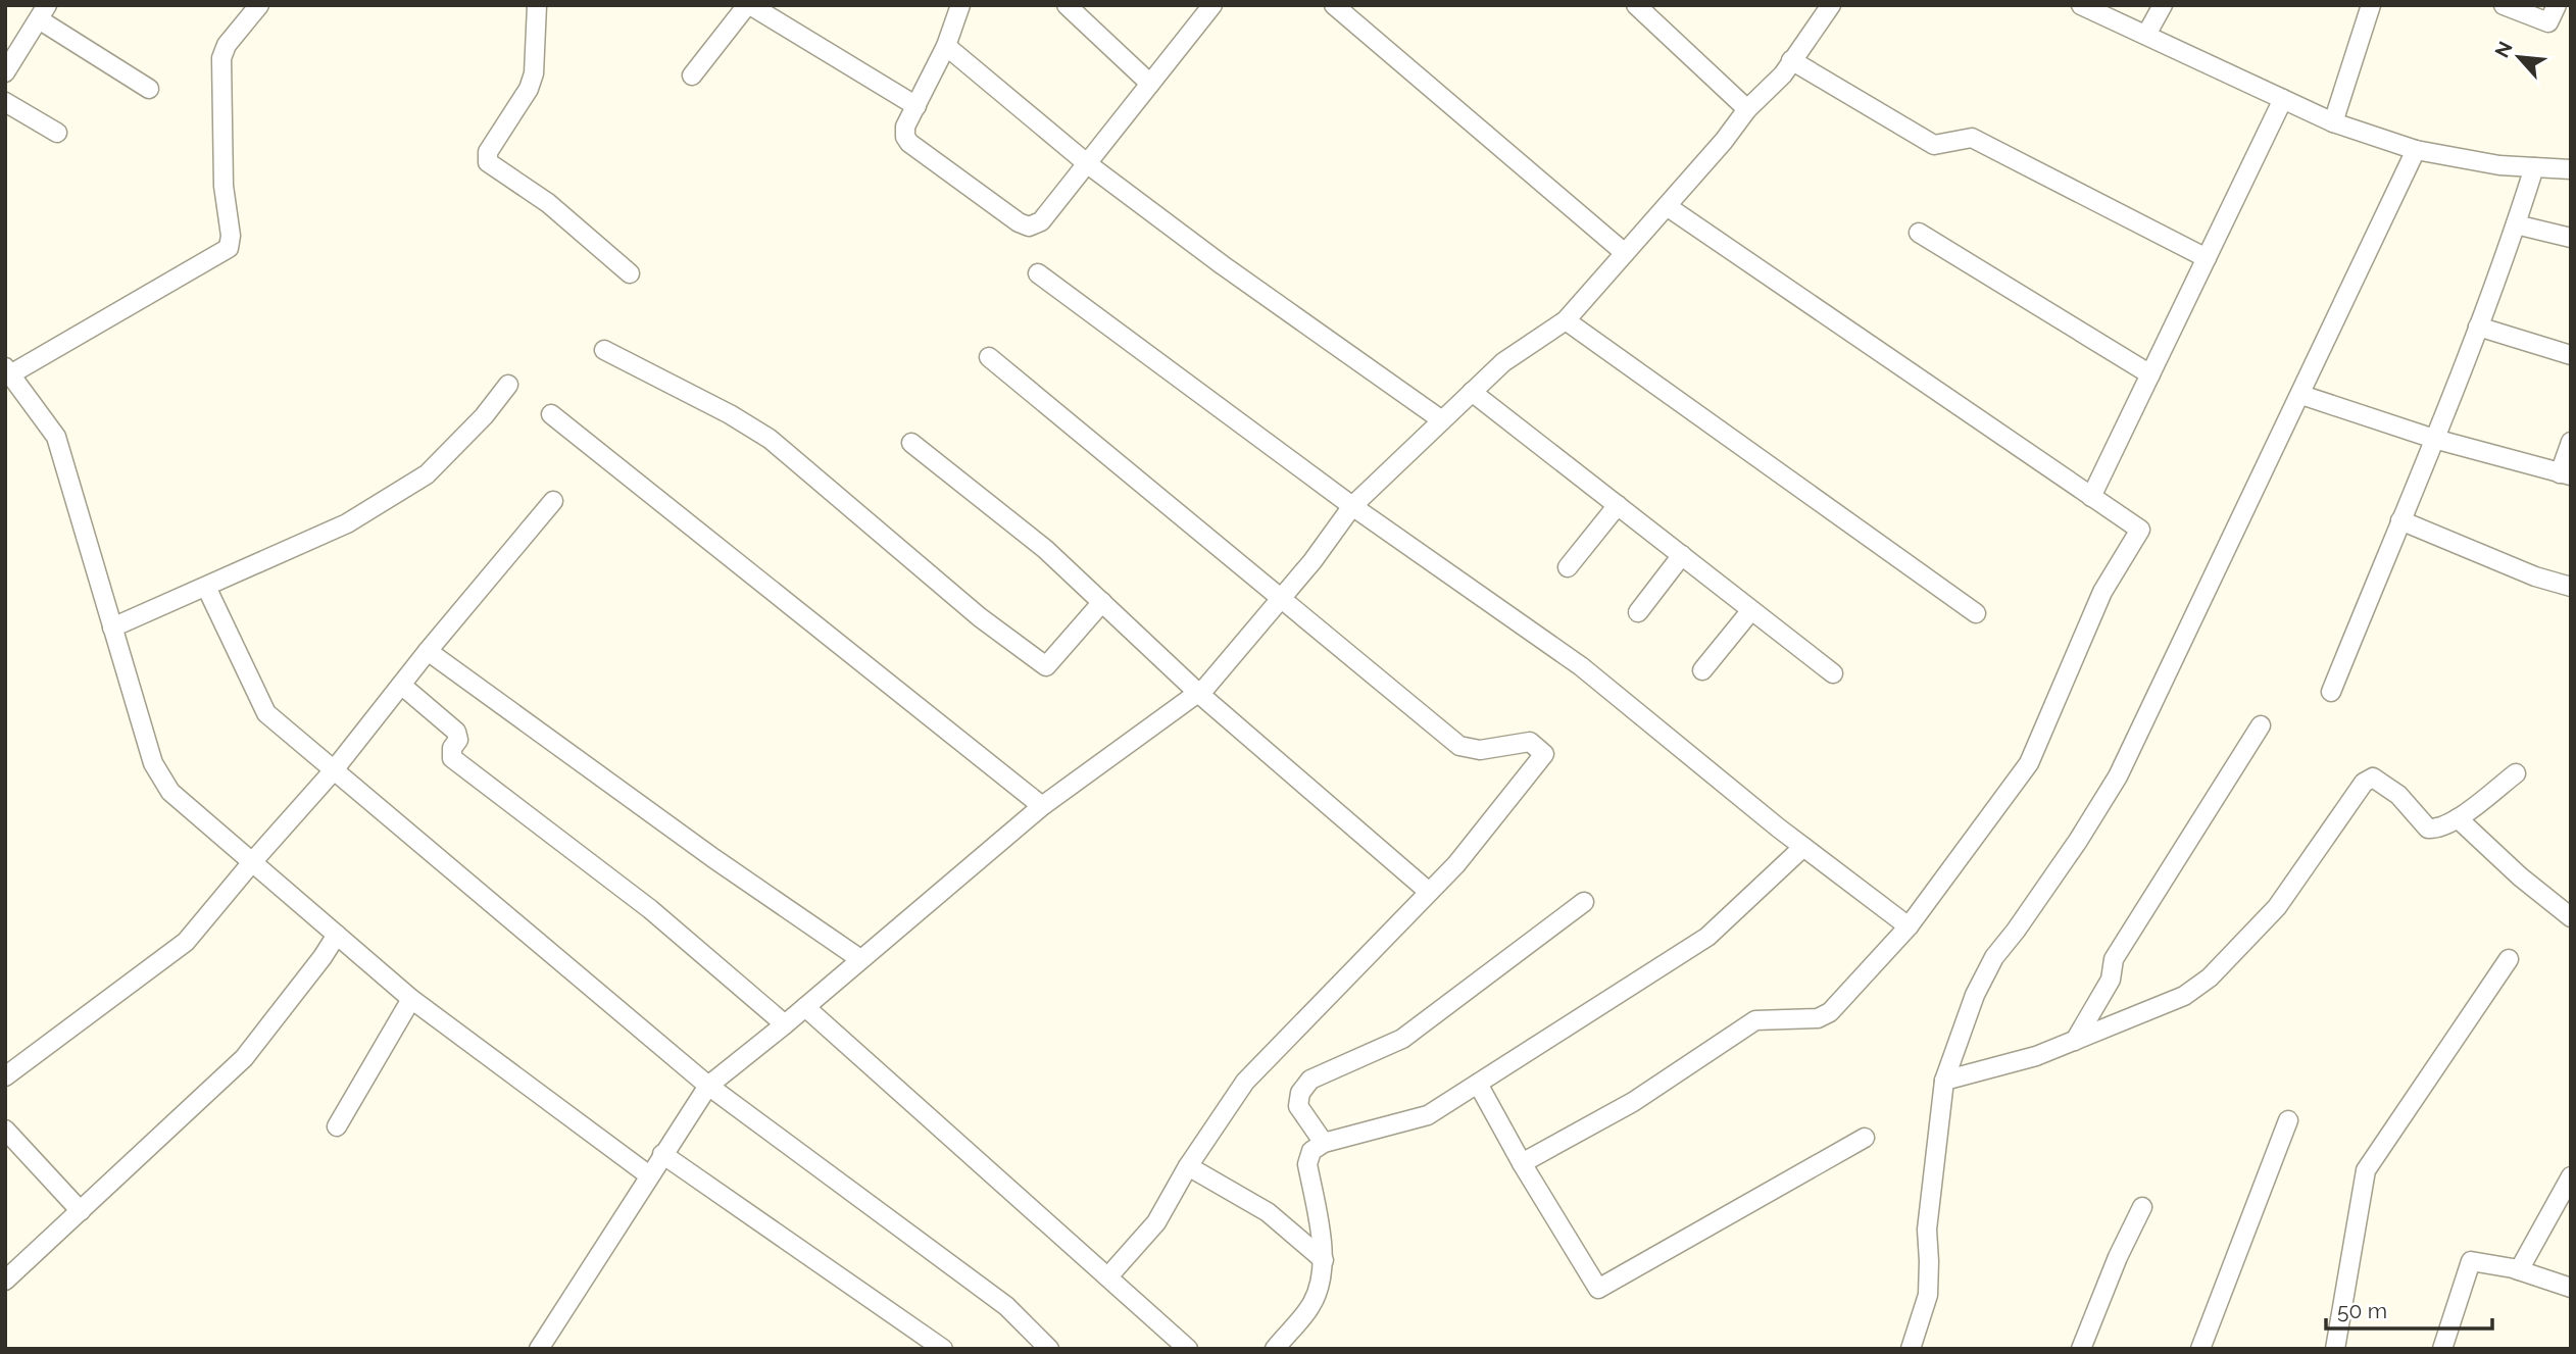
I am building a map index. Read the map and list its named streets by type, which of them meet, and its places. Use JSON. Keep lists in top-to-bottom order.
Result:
{
  "scale_bar": "50 m",
  "north": "top left"
}
